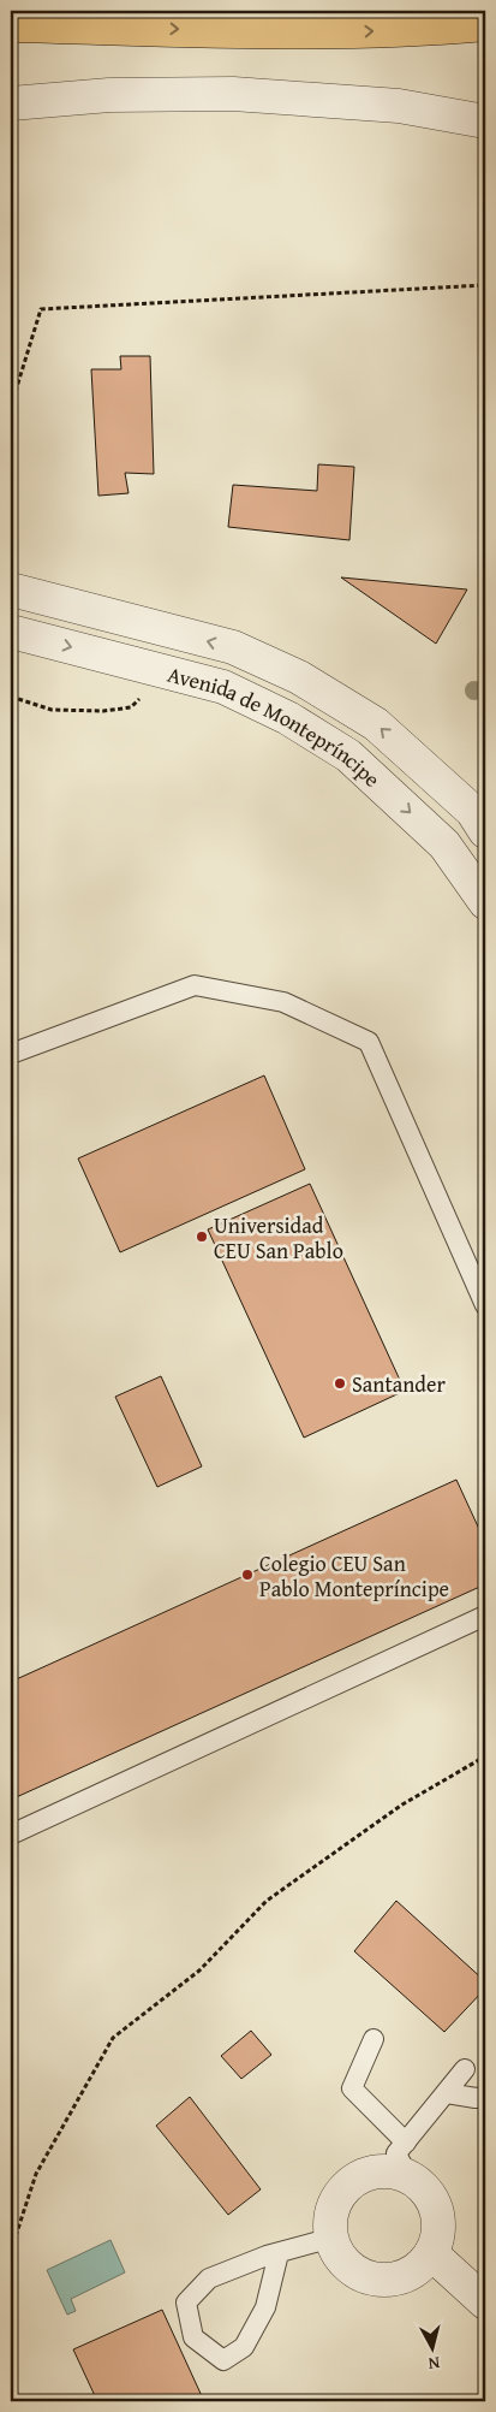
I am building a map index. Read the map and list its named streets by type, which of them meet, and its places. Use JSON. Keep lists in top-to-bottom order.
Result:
{
  "streets": {
    "street": ["Avenida de Montepríncipe"]
  },
  "places": ["Universidad CEU San Pablo", "Santander", "Colegio CEU San Pablo Montepríncipe"],
  "north": "bottom"
}
